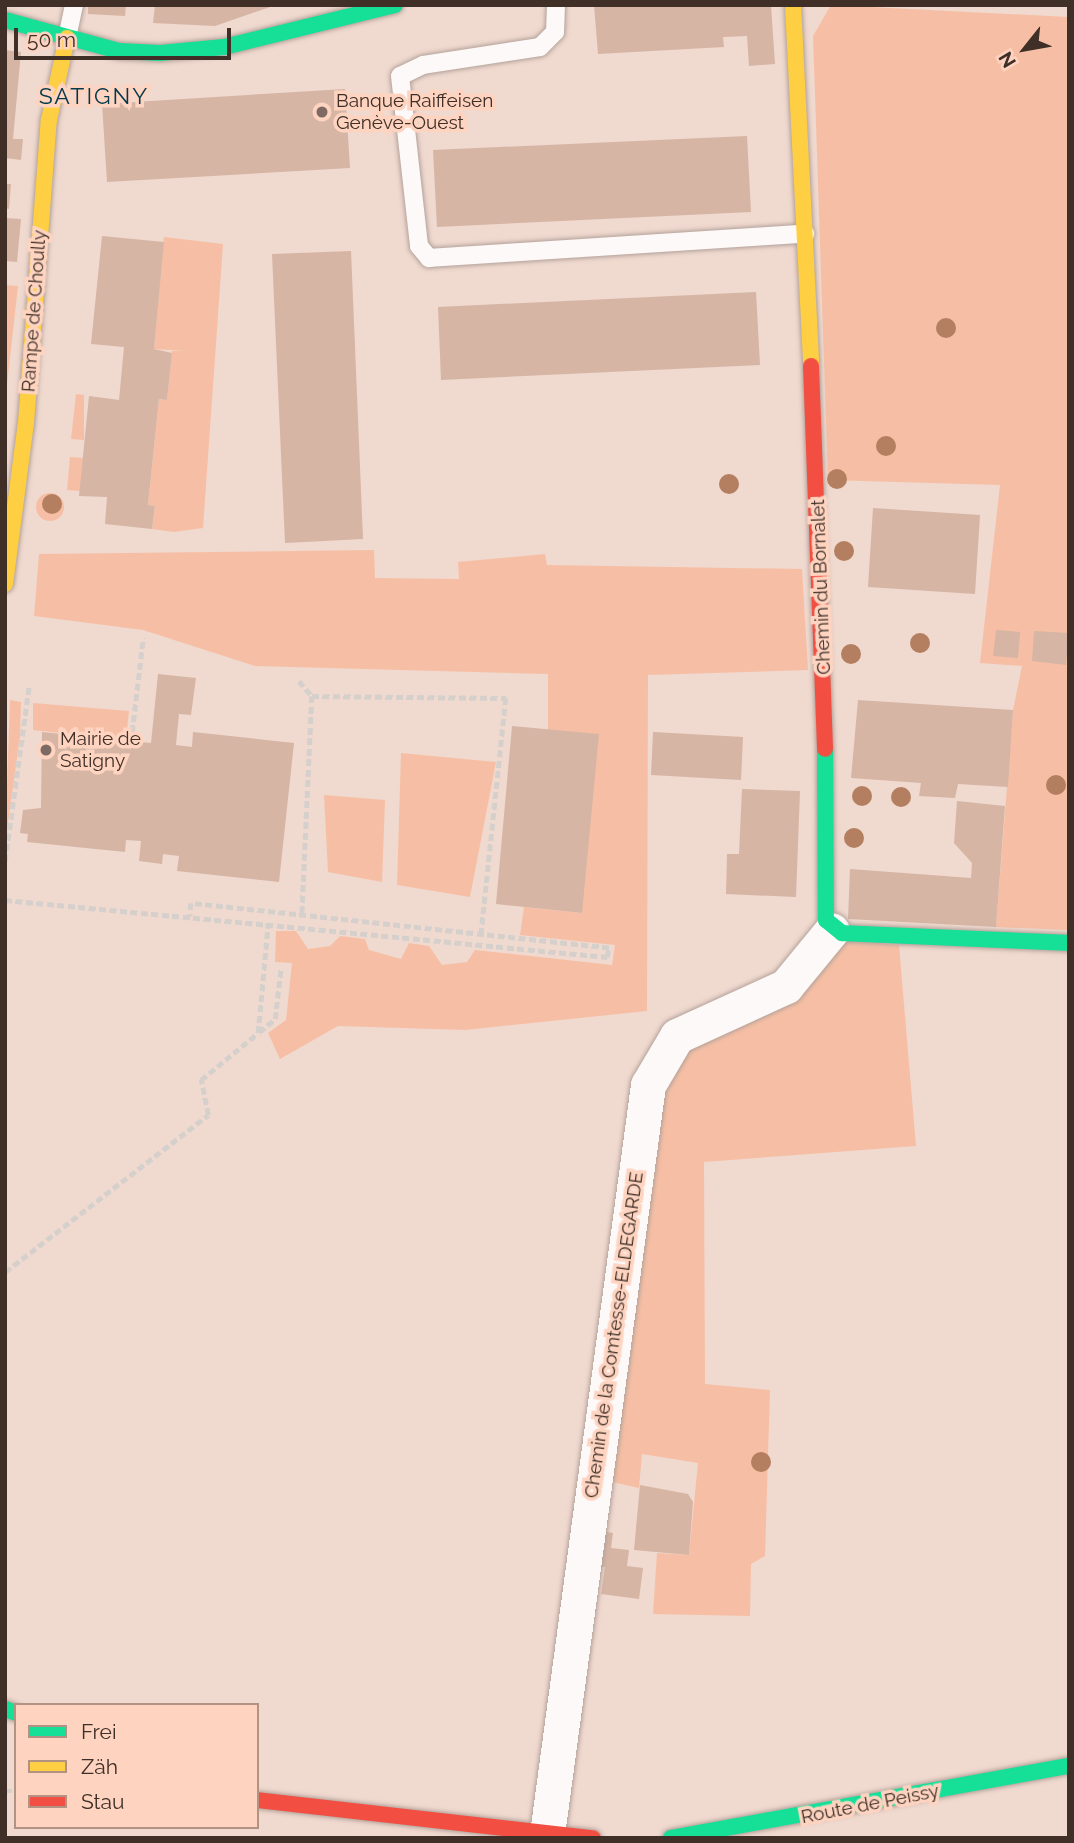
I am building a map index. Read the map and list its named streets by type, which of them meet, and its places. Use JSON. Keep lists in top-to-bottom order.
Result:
{
  "streets": {
    "street": [
      "Rampe de Choully",
      "Chemin du Bornalet",
      "Chemin de la Comtesse-ELDEGARDE",
      "Route de Peissy"
    ]
  },
  "crossings": [
    ["Chemin du Bornalet", "Chemin de la Comtesse-ELDEGARDE"]
  ],
  "districts": ["SATIGNY"],
  "places": ["Banque Raiffeisen Genève-Ouest", "Mairie de Satigny"],
  "legend": ["Frei", "Zäh", "Stau"],
  "scale_bar": "50 m",
  "north": "bottom left"
}
